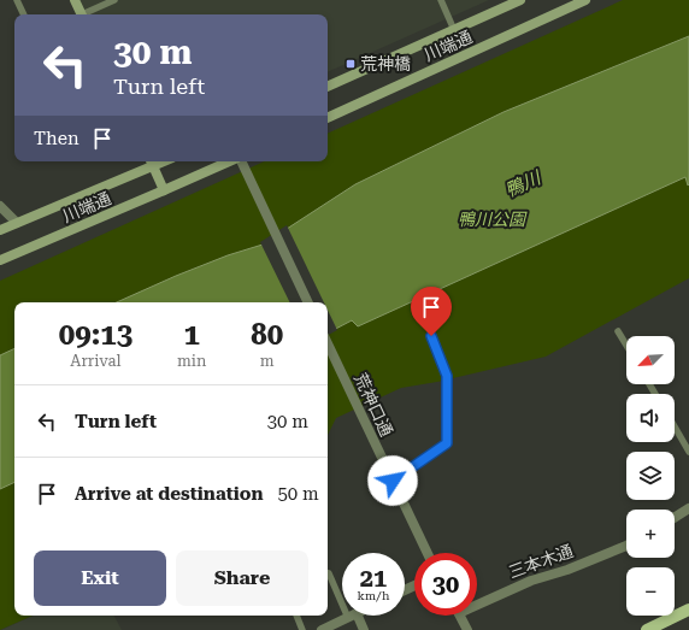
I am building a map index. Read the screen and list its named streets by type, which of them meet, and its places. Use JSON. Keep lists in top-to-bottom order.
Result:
{
  "streets": {
    "street": ["川端通", "荒神口通", "三本木通"]
  },
  "water": ["鴨川"],
  "parks": ["鴨川公園"],
  "places": {
    "transit": ["荒神橋"]
  },
  "north": "bottom left",
  "page": {
    "turn": ["30 m", "Turn left"],
    "then": "Then",
    "eta": [
      "09:13",
      "Arrival",
      "1",
      "min",
      "80",
      "m"
    ],
    "map_buttons": ["+", "−"],
    "list": [
      {
        "name": "Turn left",
        "value": "30 m"
      },
      {
        "name": "Arrive at destination",
        "value": "50 m"
      }
    ],
    "buttons": ["Exit", "Share"],
    "speed": "21 km/h",
    "limit": "30"
  }
}
